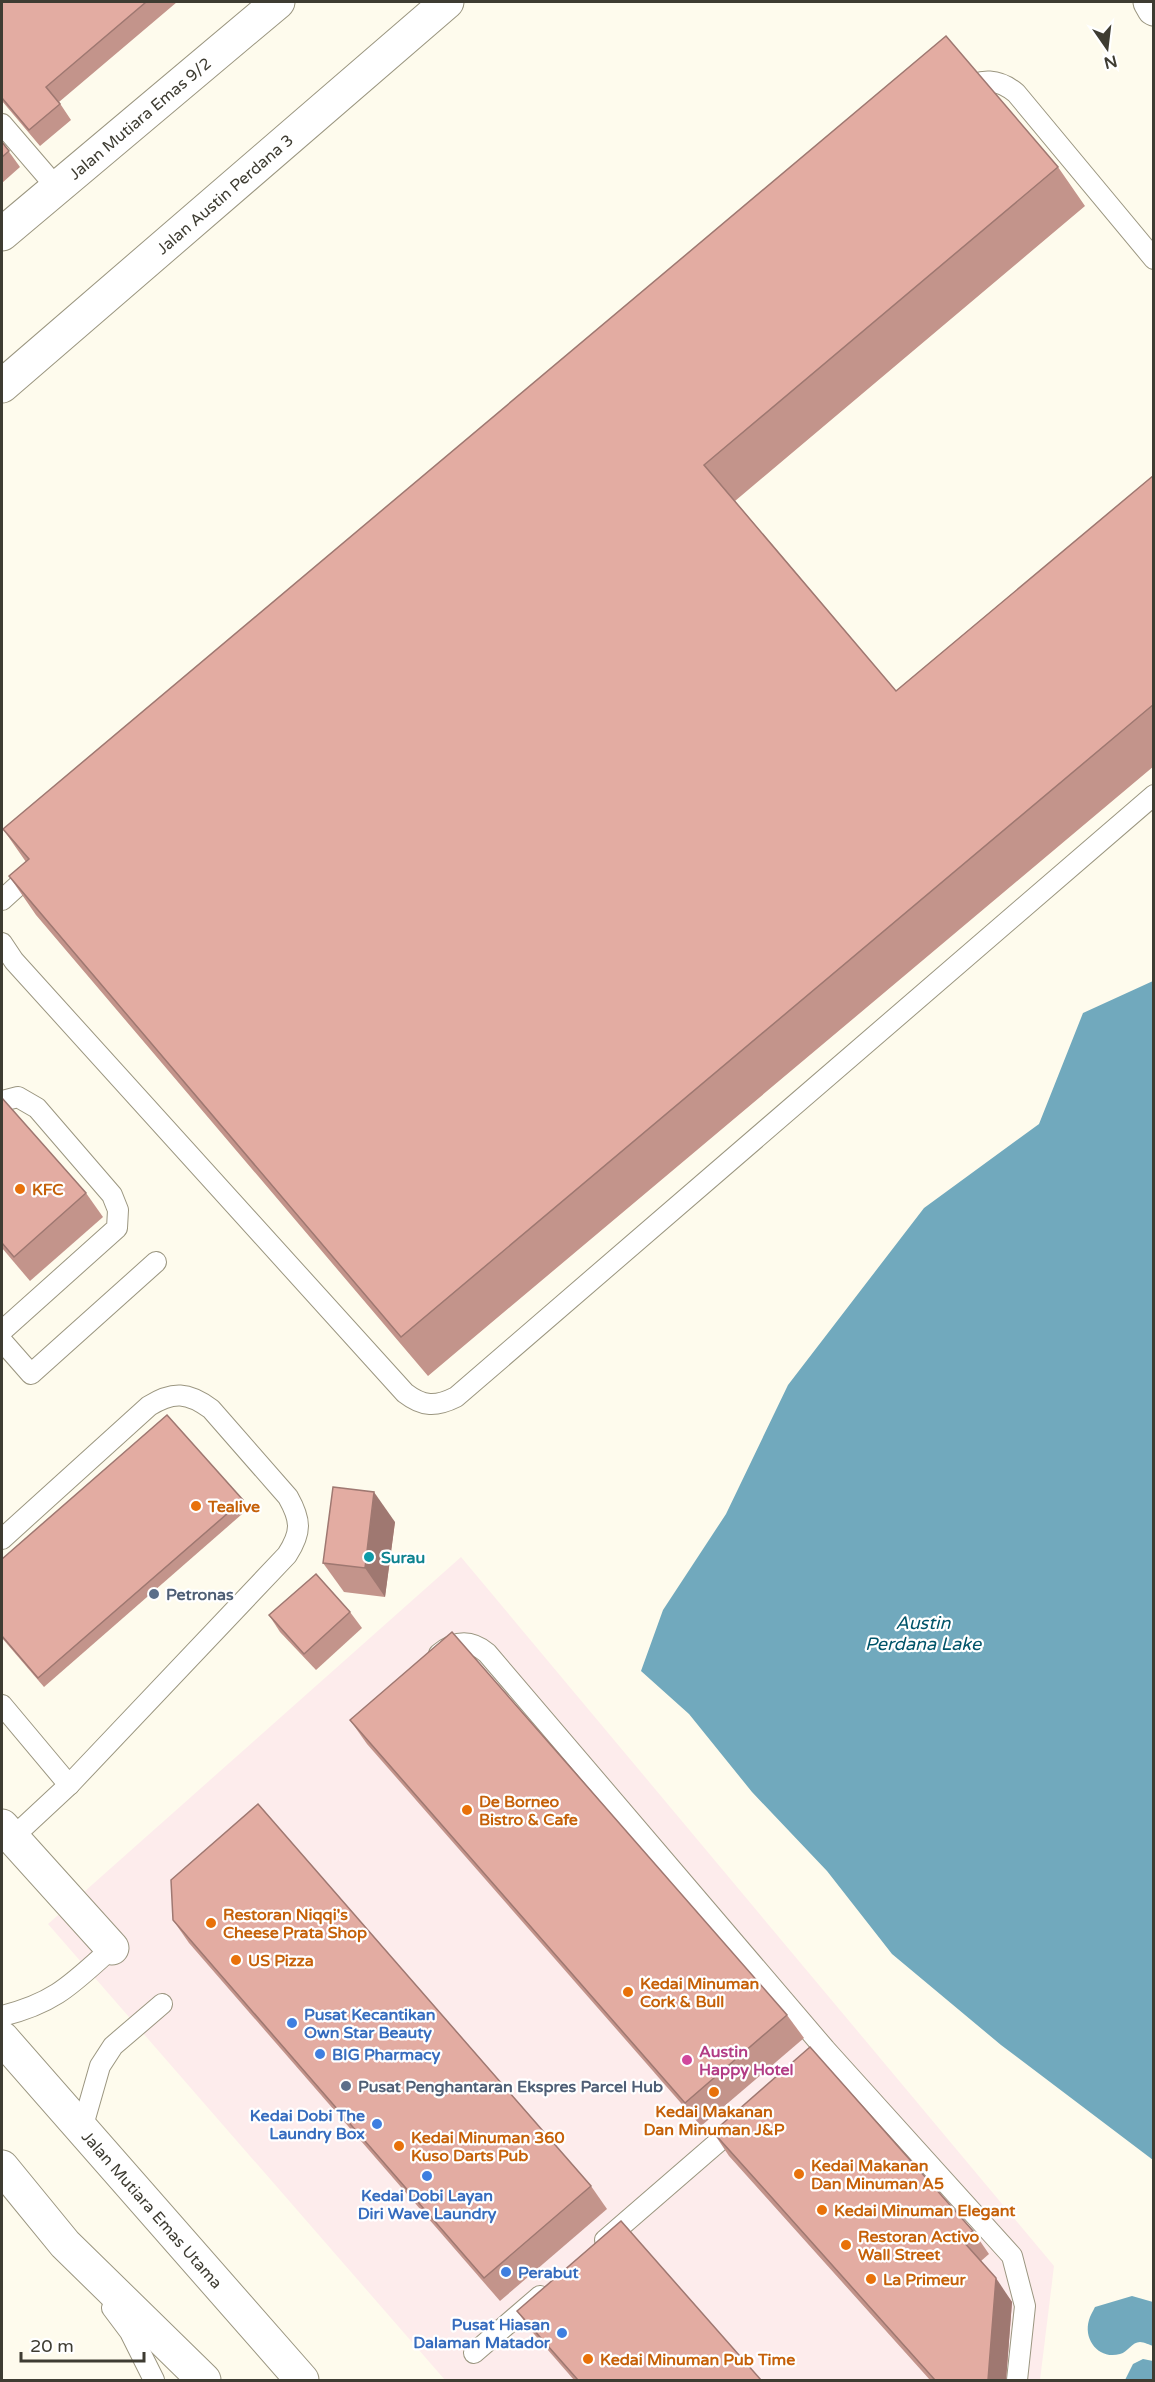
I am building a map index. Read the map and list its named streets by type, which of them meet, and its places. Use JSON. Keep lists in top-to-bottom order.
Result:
{
  "streets": {
    "street": ["Jalan Mutiara Emas 9/2", "Jalan Austin Perdana 3", "Jalan Mutiara Emas Utama"]
  },
  "water": ["Austin Perdana Lake"],
  "places": [
    "KFC",
    "Tealive",
    "Surau",
    "Petronas",
    "De Borneo Bistro & Cafe",
    "Restoran Niqqi's Cheese Prata Shop",
    "US Pizza",
    "Kedai Minuman Cork & Bull",
    "Pusat Kecantikan Own Star Beauty",
    "BIG Pharmacy",
    "Austin Happy Hotel",
    "Pusat Penghantaran Ekspres Parcel Hub",
    "Kedai Makanan Dan Minuman J&P",
    "Kedai Dobi The Laundry Box",
    "Kedai Minuman 360 Kuso Darts Pub",
    "Kedai Makanan Dan Minuman A5",
    "Kedai Dobi Layan Diri Wave Laundry",
    "Kedai Minuman Elegant",
    "Restoran Activo Wall Street",
    "Perabut",
    "La Primeur",
    "Pusat Hiasan Dalaman Matador",
    "Kedai Minuman Pub Time"
  ],
  "scale_bar": "20 m",
  "north": "bottom"
}
